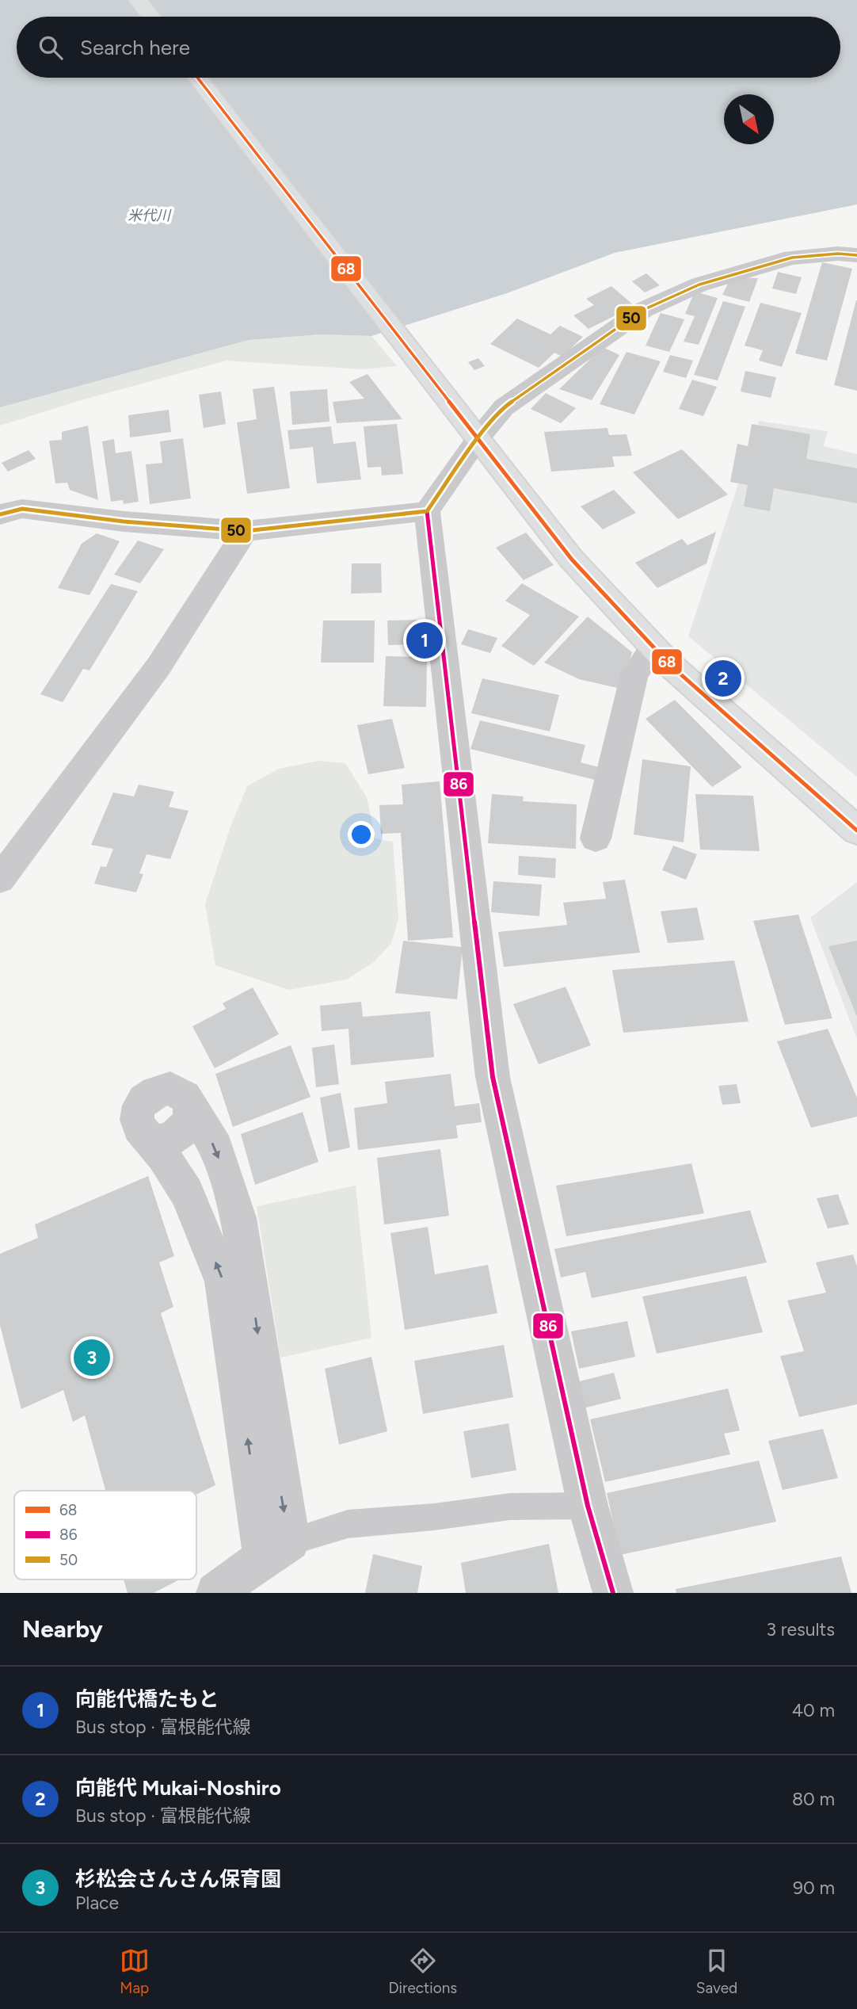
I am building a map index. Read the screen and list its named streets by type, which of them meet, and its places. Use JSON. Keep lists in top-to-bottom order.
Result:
{
  "water": ["米代川"],
  "lines": ["transit line 68", "transit line 50", "transit line 86"],
  "legend": ["68", "86", "50"],
  "north": "bottom right",
  "page": {
    "search": "Search here",
    "pins": ["1", "2", "3"],
    "heading": ["Nearby", "3 results"],
    "list": [
      {
        "mark": "1",
        "name": "向能代橋たもと",
        "note": "Bus stop · 富根能代線",
        "value": "40 m"
      },
      {
        "mark": "2",
        "name": "向能代 Mukai-Noshiro",
        "note": "Bus stop · 富根能代線",
        "value": "80 m"
      },
      {
        "mark": "3",
        "name": "杉松会さんさん保育園",
        "note": "Place",
        "value": "90 m"
      }
    ],
    "nav": ["Map", "Directions", "Saved"]
  }
}
